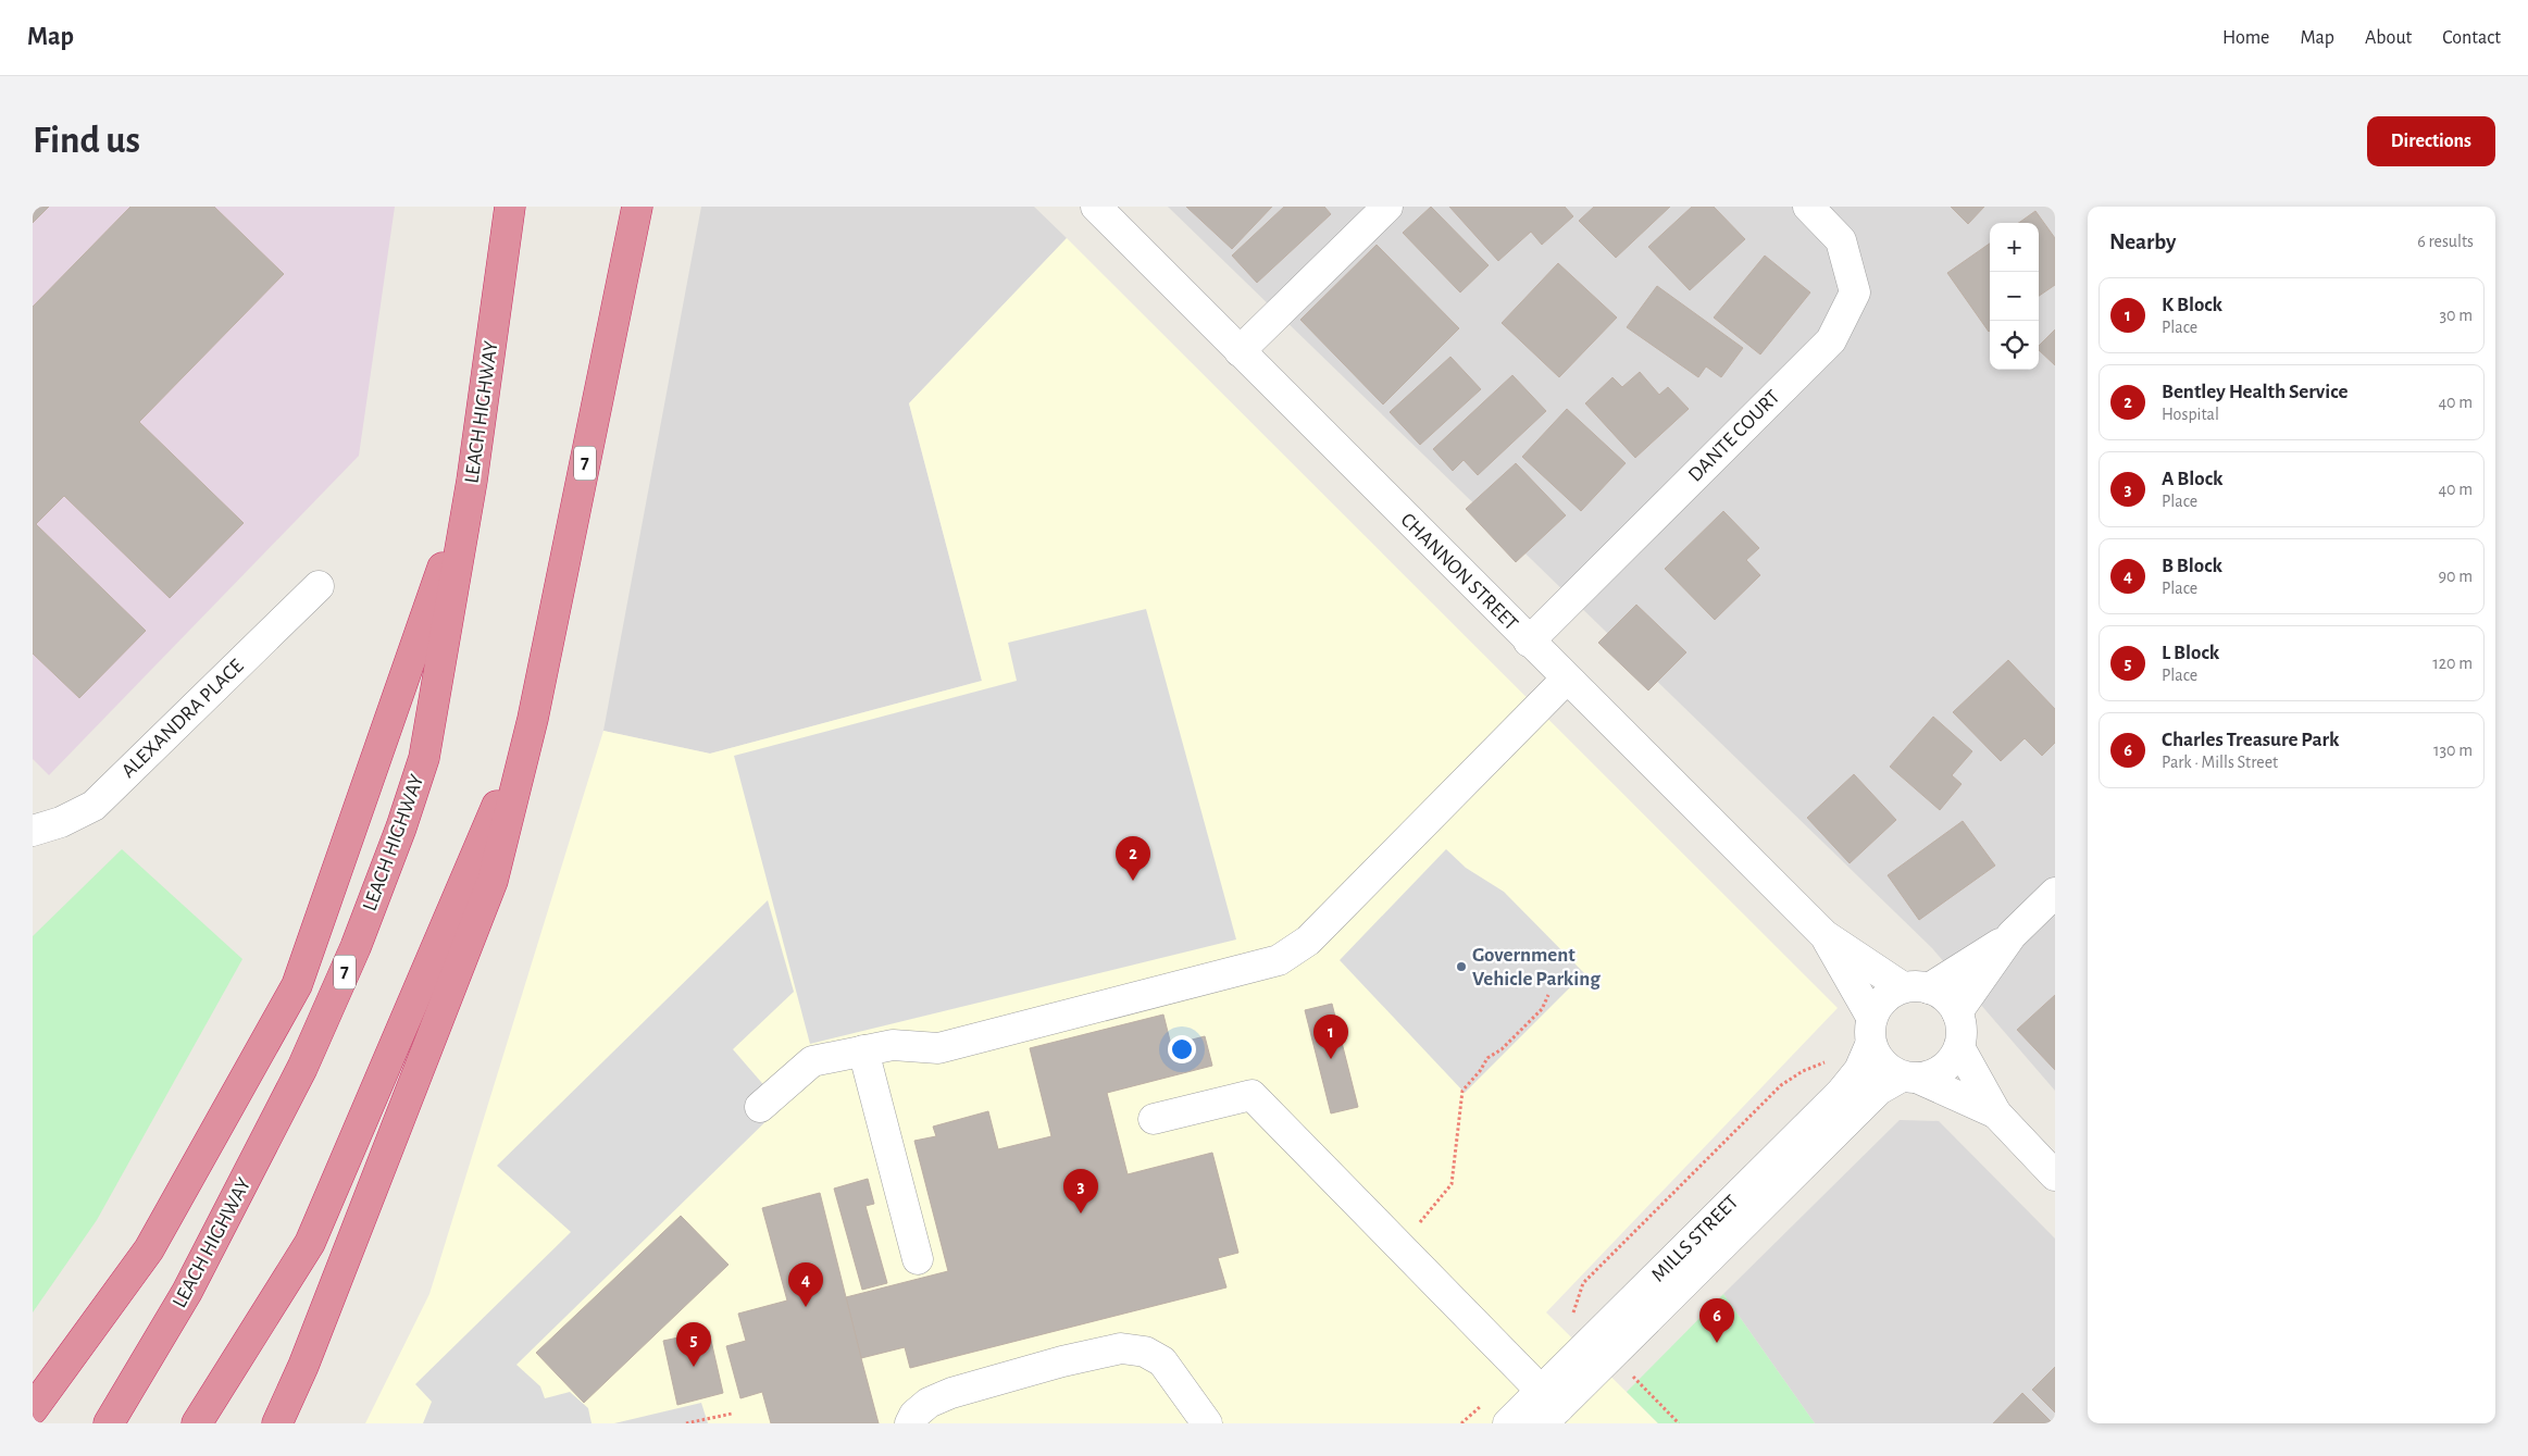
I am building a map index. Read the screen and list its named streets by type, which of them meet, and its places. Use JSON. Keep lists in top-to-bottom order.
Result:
{
  "streets": {
    "highway": ["LEACH HIGHWAY", "7"],
    "street": [
      "DANTE COURT",
      "CHANNON STREET",
      "ALEXANDRA PLACE",
      "MILLS STREET"
    ]
  },
  "crossings": [
    ["DANTE COURT", "CHANNON STREET"],
    ["CHANNON STREET", "MILLS STREET"]
  ],
  "places": ["Government Vehicle Parking"],
  "page": {
    "header": "Map",
    "nav": [
      "Home",
      "Map",
      "About",
      "Contact"
    ],
    "buttons": "Directions",
    "title": "Find us",
    "heading": ["Nearby", "6 results"],
    "map_buttons": ["+", "−"],
    "list": [
      {
        "mark": "1",
        "name": "K Block",
        "note": "Place",
        "value": "30 m"
      },
      {
        "mark": "2",
        "name": "Bentley Health Service",
        "note": "Hospital",
        "value": "40 m"
      },
      {
        "mark": "3",
        "name": "A Block",
        "note": "Place",
        "value": "40 m"
      },
      {
        "mark": "4",
        "name": "B Block",
        "note": "Place",
        "value": "90 m"
      },
      {
        "mark": "5",
        "name": "L Block",
        "note": "Place",
        "value": "120 m"
      },
      {
        "mark": "6",
        "name": "Charles Treasure Park",
        "note": "Park · Mills Street",
        "value": "130 m"
      }
    ],
    "pins": [
      "2",
      "1",
      "3",
      "4",
      "6",
      "5"
    ]
  }
}
